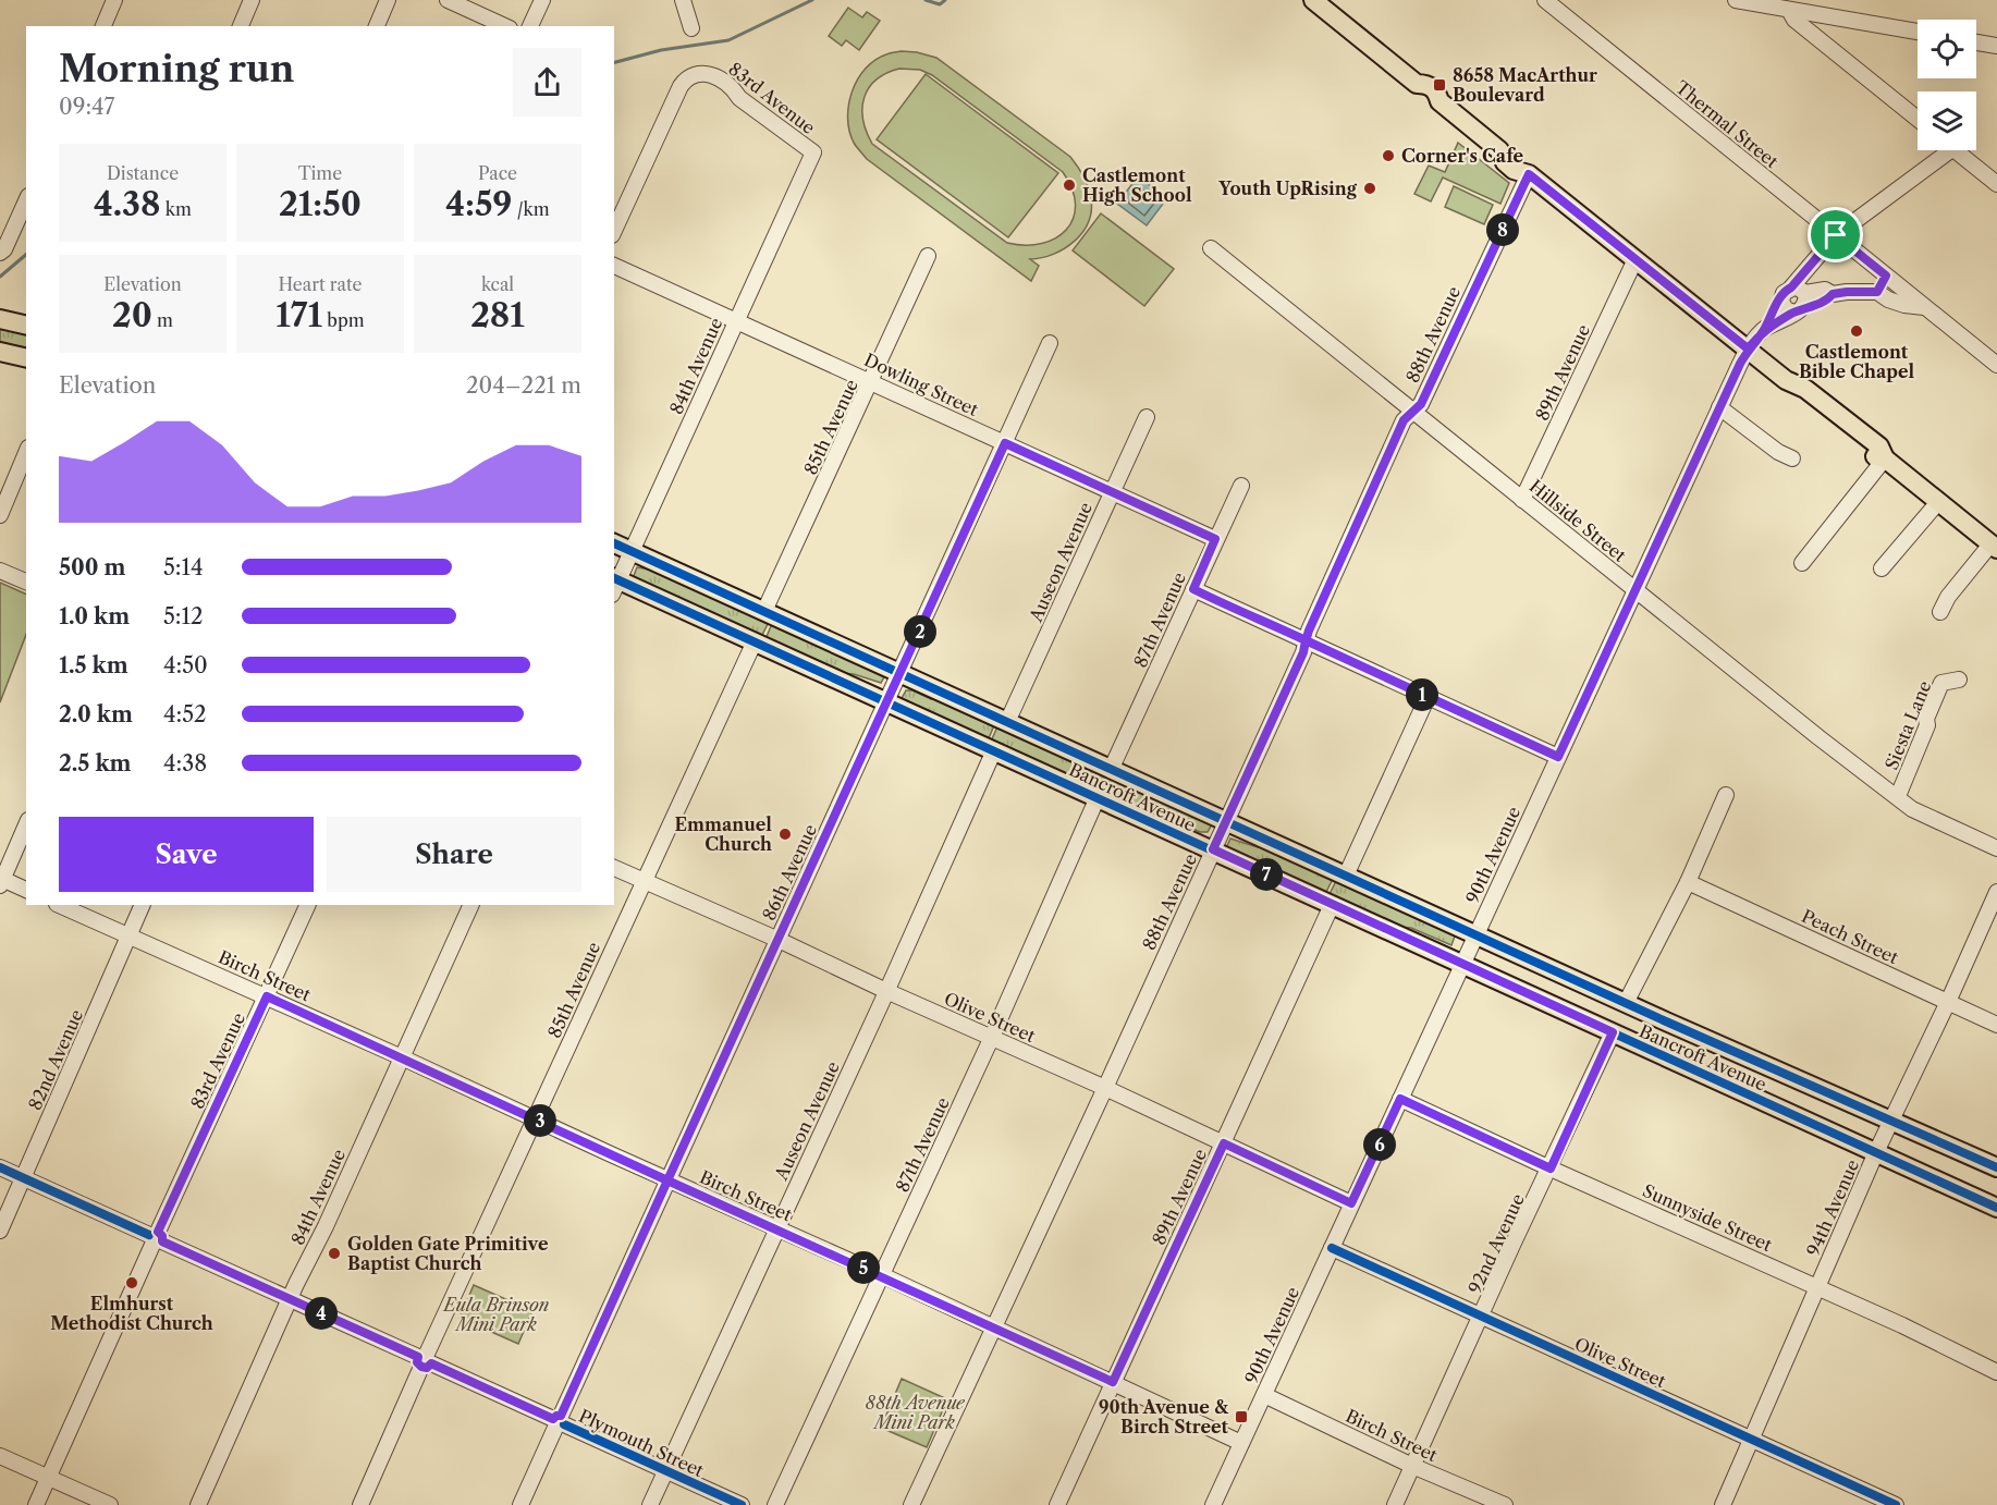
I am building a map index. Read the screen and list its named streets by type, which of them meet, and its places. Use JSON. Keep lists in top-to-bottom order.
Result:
{
  "streets": {
    "main road": ["Bancroft Avenue"],
    "street": [
      "83rd Avenue",
      "Thermal Street",
      "88th Avenue",
      "84th Avenue",
      "89th Avenue",
      "Dowling Street",
      "85th Avenue",
      "Hillside Street",
      "Auseon Avenue",
      "87th Avenue",
      "Siesta Lane",
      "90th Avenue",
      "86th Avenue",
      "Peach Street",
      "Birch Street",
      "Olive Street",
      "82nd Avenue",
      "94th Avenue",
      "Sunnyside Street",
      "92nd Avenue",
      "Plymouth Street"
    ]
  },
  "crossings": [
    ["83rd Avenue", "84th Avenue"],
    ["83rd Avenue", "Birch Street"],
    ["83rd Avenue", "Plymouth Street"],
    ["Thermal Street", "90th Avenue"],
    ["88th Avenue", "Hillside Street"],
    ["88th Avenue", "Bancroft Avenue"],
    ["88th Avenue", "Birch Street"],
    ["88th Avenue", "Olive Street"],
    ["84th Avenue", "Dowling Street"],
    ["84th Avenue", "Bancroft Avenue"],
    ["84th Avenue", "Birch Street"],
    ["84th Avenue", "Plymouth Street"],
    ["89th Avenue", "Hillside Street"],
    ["89th Avenue", "Bancroft Avenue"],
    ["89th Avenue", "Birch Street"],
    ["89th Avenue", "Olive Street"],
    ["Dowling Street", "85th Avenue"],
    ["Dowling Street", "Auseon Avenue"],
    ["Dowling Street", "87th Avenue"],
    ["Dowling Street", "86th Avenue"],
    ["85th Avenue", "Bancroft Avenue"],
    ["85th Avenue", "Birch Street"],
    ["85th Avenue", "Olive Street"],
    ["85th Avenue", "Plymouth Street"],
    ["Hillside Street", "Siesta Lane"],
    ["Hillside Street", "90th Avenue"],
    ["Auseon Avenue", "Bancroft Avenue"],
    ["Auseon Avenue", "Birch Street"],
    ["Auseon Avenue", "Olive Street"],
    ["Auseon Avenue", "Plymouth Street"],
    ["87th Avenue", "Bancroft Avenue"],
    ["87th Avenue", "Birch Street"],
    ["87th Avenue", "Olive Street"],
    ["Bancroft Avenue", "90th Avenue"],
    ["Bancroft Avenue", "86th Avenue"],
    ["Bancroft Avenue", "94th Avenue"],
    ["Bancroft Avenue", "92nd Avenue"],
    ["90th Avenue", "Birch Street"],
    ["90th Avenue", "Olive Street"],
    ["90th Avenue", "Sunnyside Street"],
    ["86th Avenue", "Birch Street"],
    ["86th Avenue", "Olive Street"],
    ["86th Avenue", "Plymouth Street"],
    ["Peach Street", "94th Avenue"],
    ["Birch Street", "82nd Avenue"],
    ["Birch Street", "92nd Avenue"],
    ["Olive Street", "94th Avenue"],
    ["Olive Street", "92nd Avenue"],
    ["82nd Avenue", "Plymouth Street"],
    ["94th Avenue", "Sunnyside Street"],
    ["Sunnyside Street", "92nd Avenue"]
  ],
  "parks": ["Eula Brinson Mini Park", "88th Avenue Mini Park"],
  "places": {
    "transit": ["8658 MacArthur Boulevard", "90th Avenue & Birch Street"],
    "other": [
      "Corner's Cafe",
      "Castlemont High School",
      "Youth UpRising",
      "Castlemont Bible Chapel",
      "Emmanuel Church",
      "Golden Gate Primitive Baptist Church",
      "Elmhurst Methodist Church"
    ]
  },
  "page": {
    "heading": ["Morning run", "09:47"],
    "stats": [
      ["Distance", "4.38 km"],
      ["Time", "21:50"],
      ["Pace", "4:59 /km"],
      ["Elevation", "20 m"],
      ["Heart rate", "171 bpm"],
      ["kcal", "281"]
    ],
    "pins": [
      "8",
      "2",
      "1",
      "7",
      "3",
      "6",
      "5",
      "4"
    ],
    "chart": ["Elevation", "204–221 m"],
    "list": [
      {
        "name": "500 m",
        "note": "5:14"
      },
      {
        "name": "1.0 km",
        "note": "5:12"
      },
      {
        "name": "1.5 km",
        "note": "4:50"
      },
      {
        "name": "2.0 km",
        "note": "4:52"
      },
      {
        "name": "2.5 km",
        "note": "4:38"
      }
    ],
    "buttons": ["Save", "Share"]
  }
}
